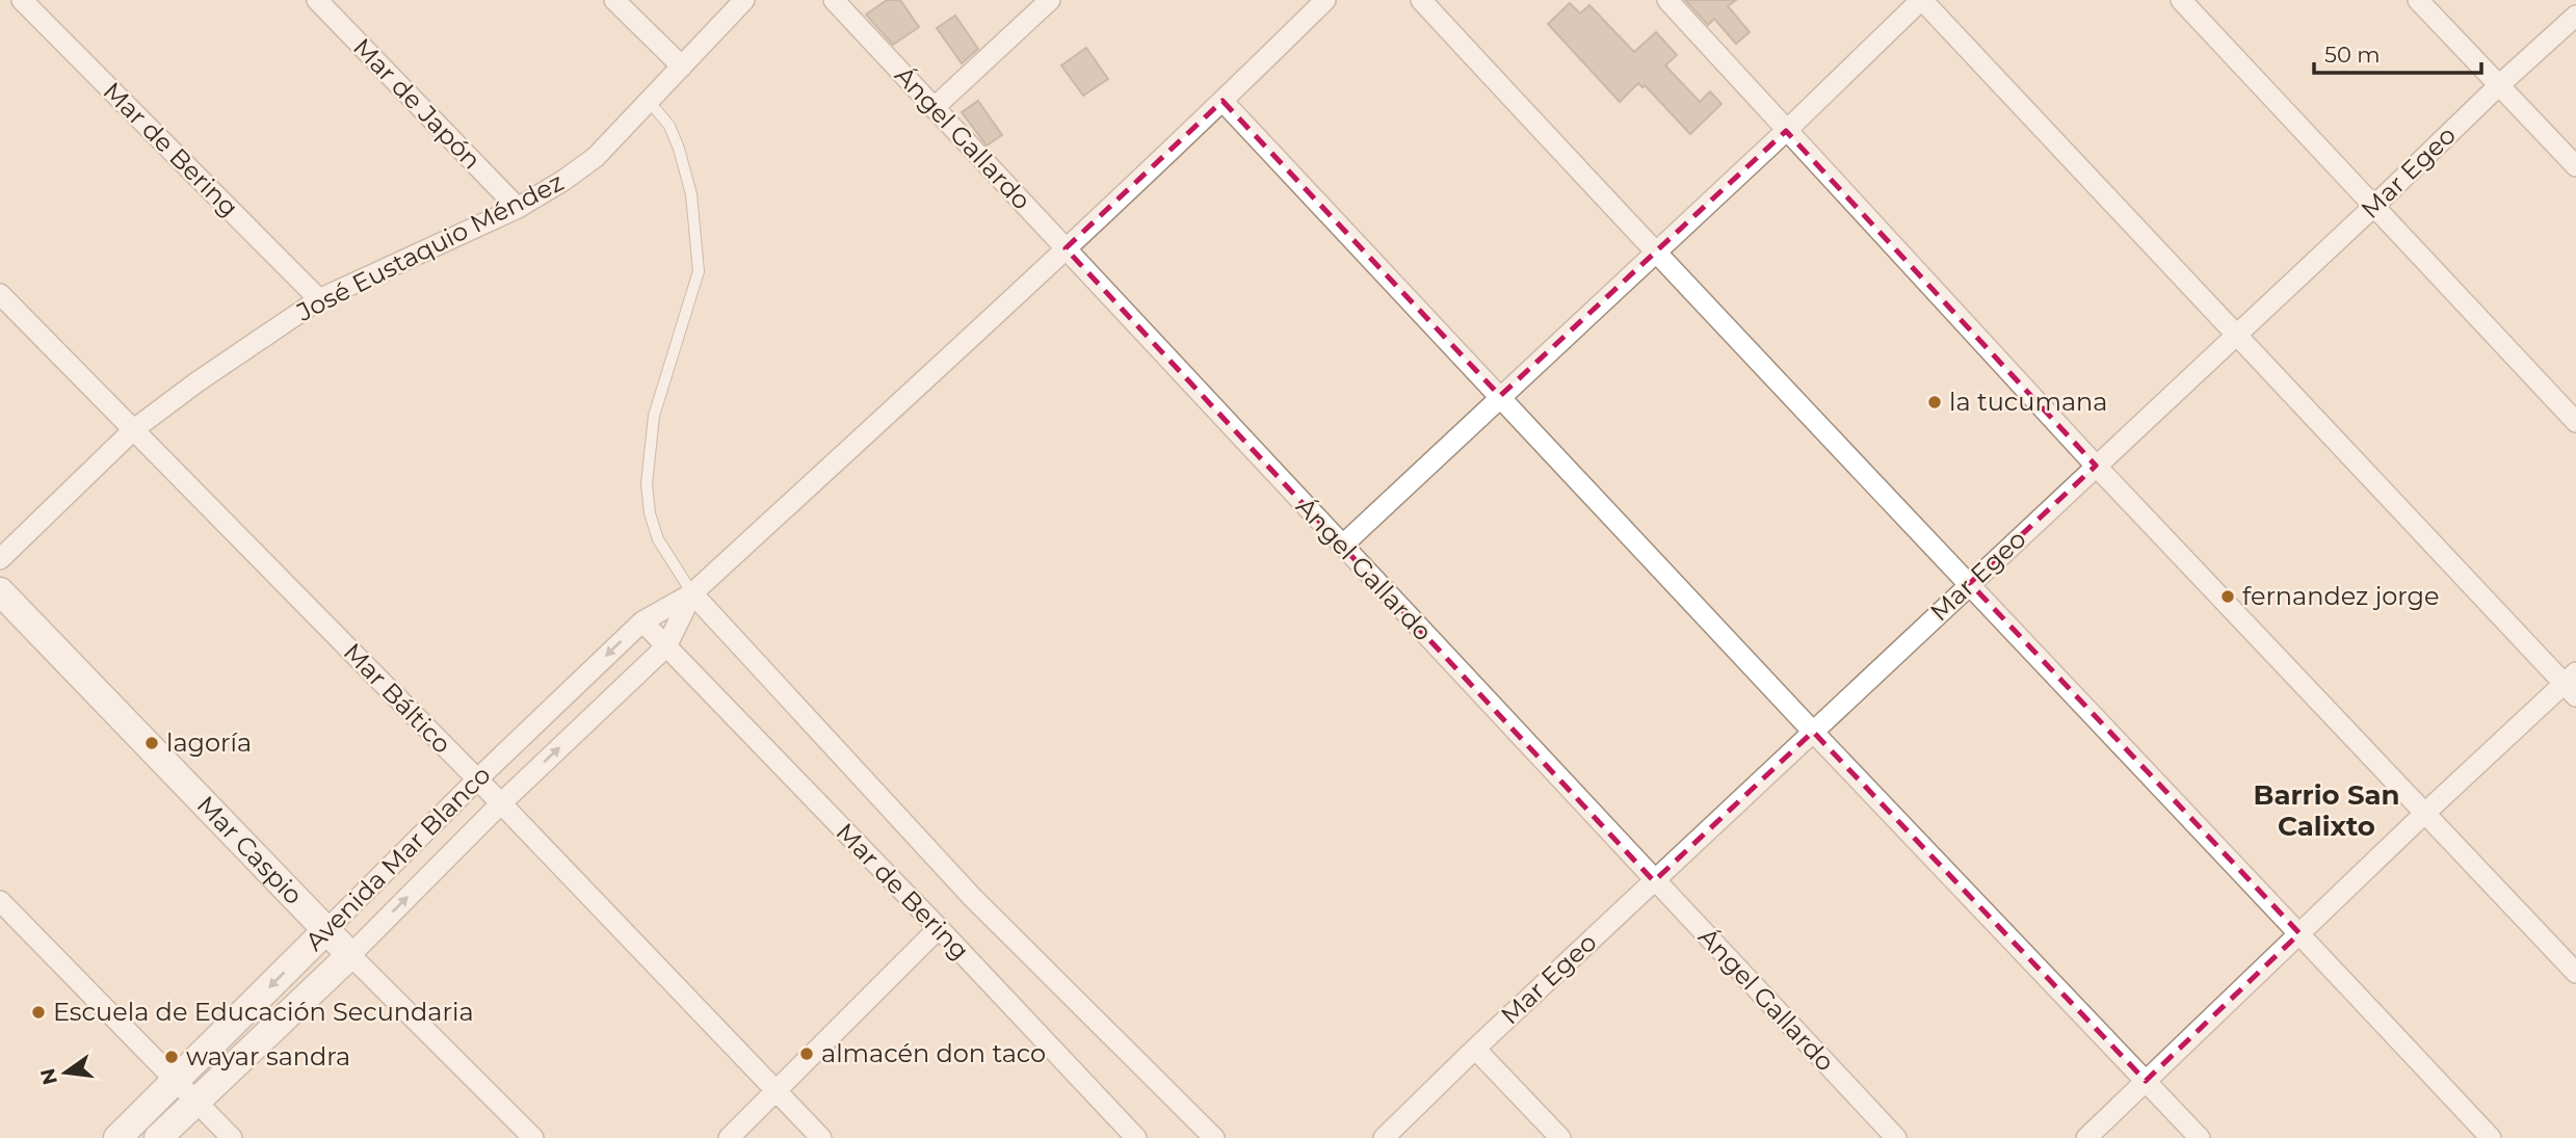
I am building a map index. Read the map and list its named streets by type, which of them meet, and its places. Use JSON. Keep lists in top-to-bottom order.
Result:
{
  "streets": {
    "street": [
      "Mar de Japón",
      "Ángel Gallardo",
      "Mar de Bering",
      "Mar Egeo",
      "José Eustaquio Méndez",
      "Mar Báltico",
      "Mar Caspio",
      "Avenida Mar Blanco"
    ]
  },
  "crossings": [
    ["Mar de Japón", "José Eustaquio Méndez"],
    ["Ángel Gallardo", "Mar Egeo"],
    ["Mar de Bering", "José Eustaquio Méndez"],
    ["Mar de Bering", "Avenida Mar Blanco"],
    ["José Eustaquio Méndez", "Mar Báltico"],
    ["Mar Báltico", "Avenida Mar Blanco"],
    ["Mar Caspio", "Avenida Mar Blanco"]
  ],
  "districts": ["Barrio San Calixto"],
  "places": [
    "la tucumana",
    "fernandez jorge",
    "lagoría",
    "Escuela de Educación Secundaria",
    "almacén don taco",
    "wayar sandra"
  ],
  "scale_bar": "50 m",
  "north": "left"
}
